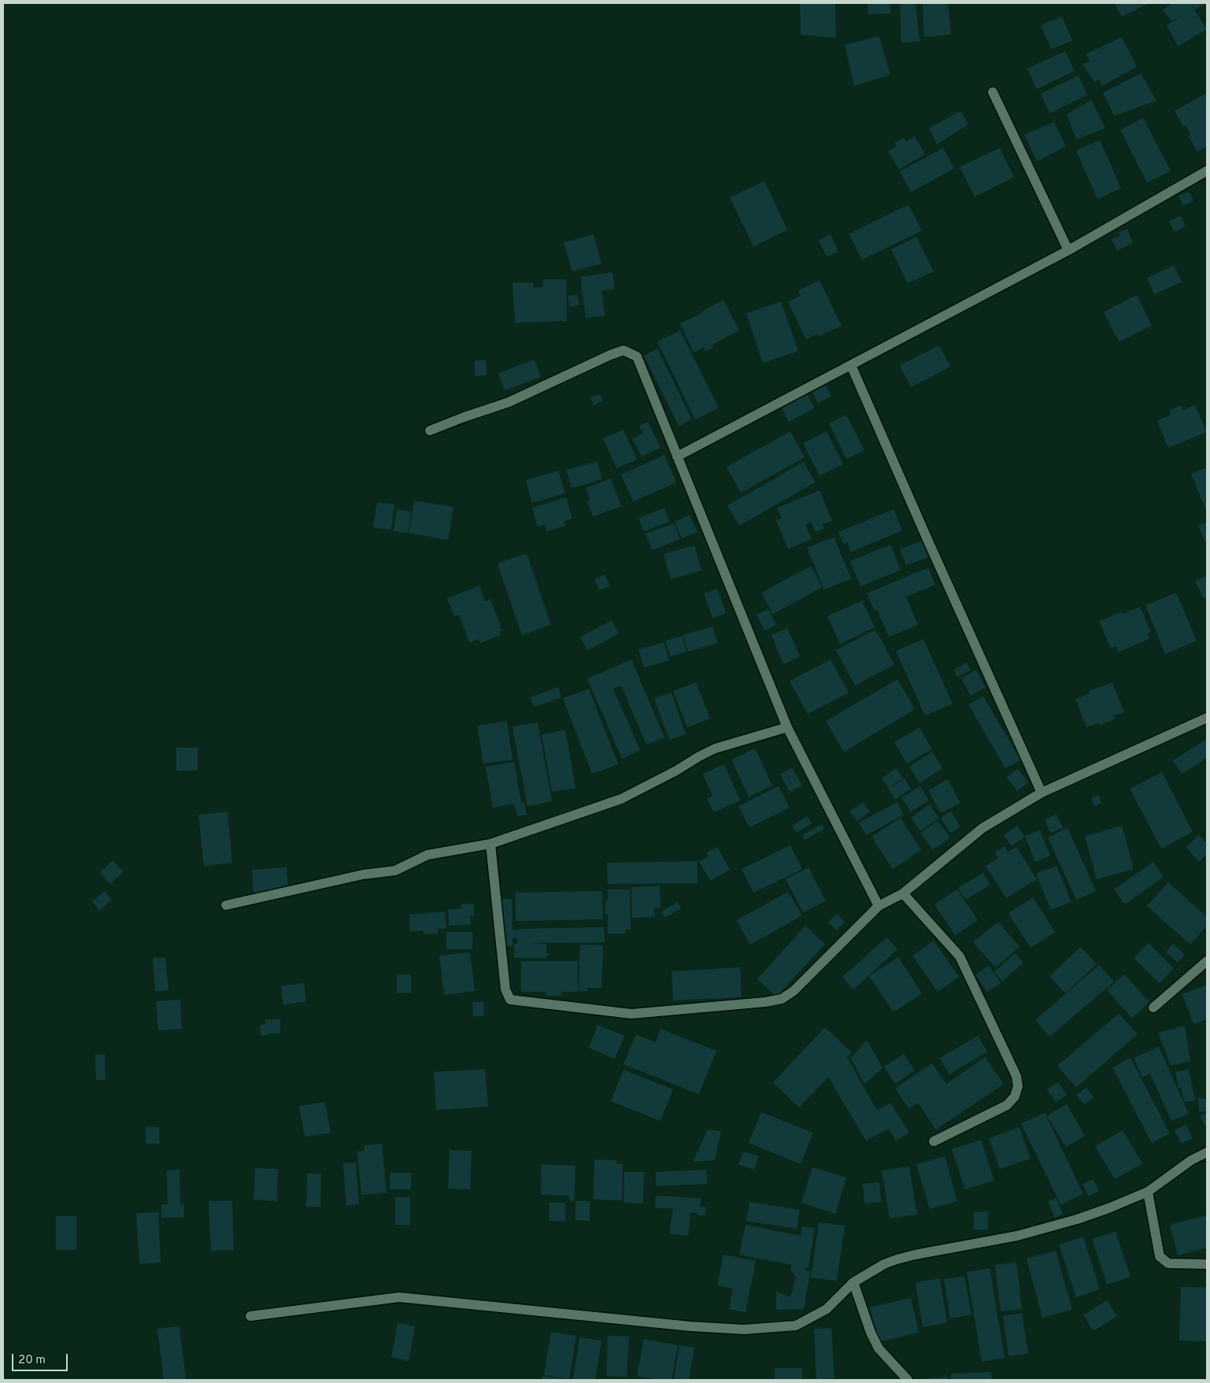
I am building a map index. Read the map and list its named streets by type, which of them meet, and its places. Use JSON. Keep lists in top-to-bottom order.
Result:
{
  "scale_bar": "20 m"
}
